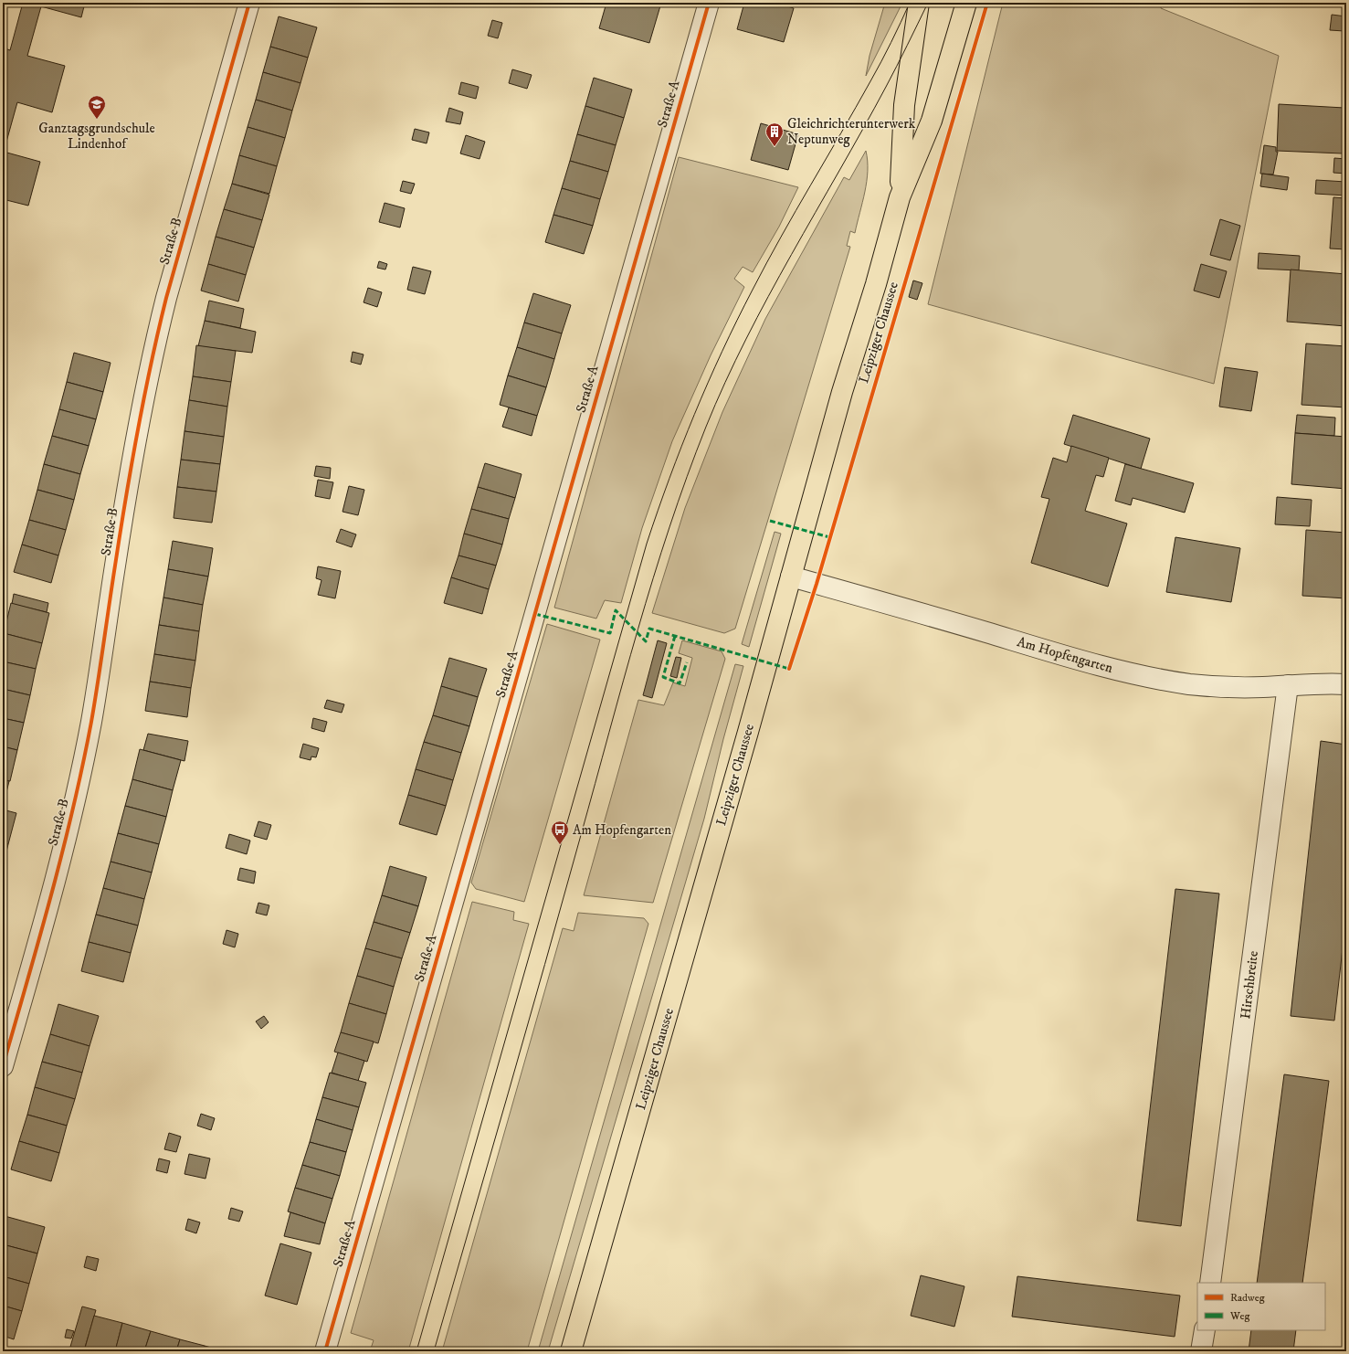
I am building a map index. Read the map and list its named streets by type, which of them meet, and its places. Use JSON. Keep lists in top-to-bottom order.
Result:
{
  "streets": {
    "main road": ["Leipziger Chaussee"],
    "street": [
      "Straße A",
      "Straße B",
      "Am Hopfengarten",
      "Hirschbreite"
    ]
  },
  "crossings": [
    ["Leipziger Chaussee", "Am Hopfengarten"],
    ["Am Hopfengarten", "Hirschbreite"]
  ],
  "places": {
    "school or university": ["Ganztagsgrundschule Lindenhof"],
    "building": ["Gleichrichterunterwerk Neptunweg"],
    "bus stop": ["Am Hopfengarten"]
  },
  "legend": ["Radweg", "Weg"]
}
